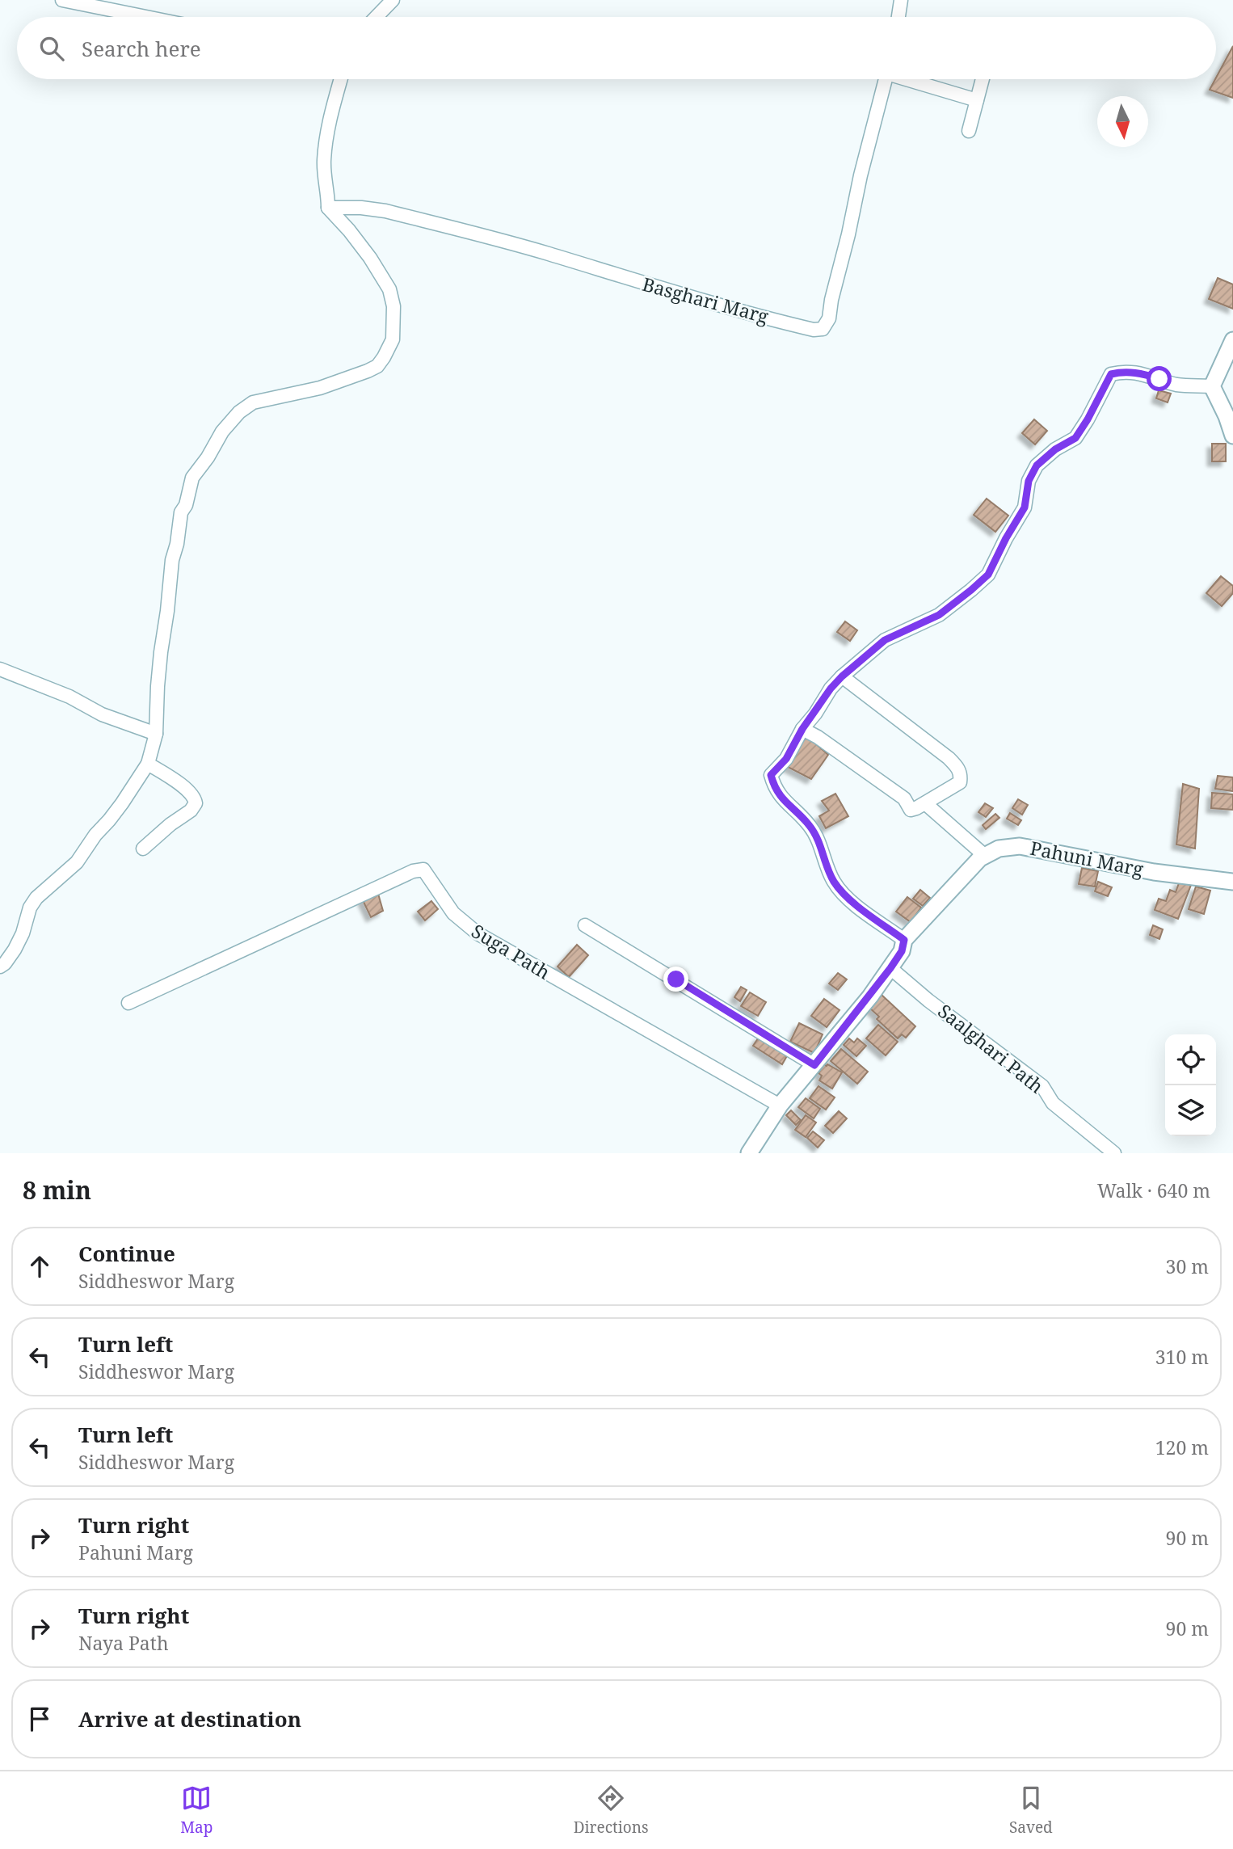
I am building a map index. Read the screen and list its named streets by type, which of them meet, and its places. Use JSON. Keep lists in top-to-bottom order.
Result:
{
  "streets": {
    "street": [
      "Basghari Marg",
      "Pahuni Marg",
      "Suga Path",
      "Saalghari Path"
    ]
  },
  "crossings": [
    ["Pahuni Marg", "Suga Path"],
    ["Pahuni Marg", "Saalghari Path"]
  ],
  "north": "bottom",
  "page": {
    "search": "Search here",
    "heading": ["8 min", "Walk · 640 m"],
    "list": [
      ["Continue", "Siddheswor Marg", "30 m"],
      ["Turn left", "Siddheswor Marg", "310 m"],
      ["Turn left", "Siddheswor Marg", "120 m"],
      ["Turn right", "Pahuni Marg", "90 m"],
      ["Turn right", "Naya Path", "90 m"],
      "Arrive at destination"
    ],
    "nav": ["Map", "Directions", "Saved"]
  }
}
